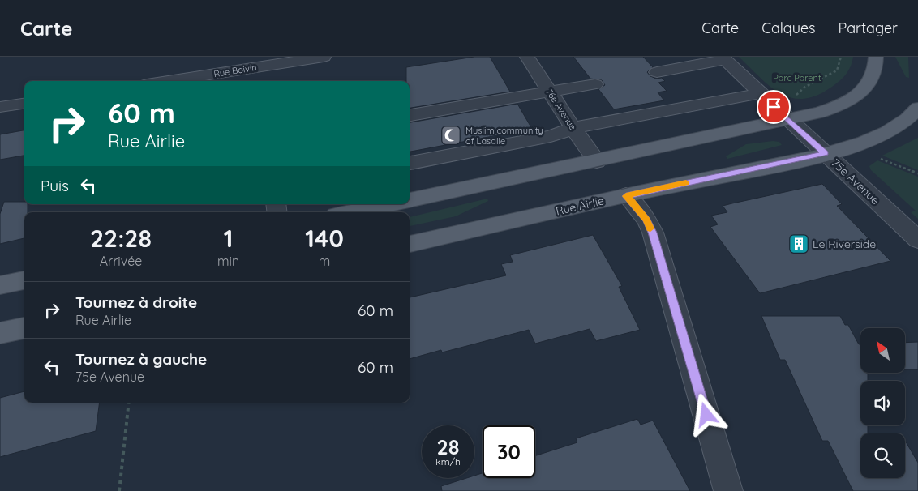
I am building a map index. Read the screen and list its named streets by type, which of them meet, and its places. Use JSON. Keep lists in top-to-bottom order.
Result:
{
  "streets": {
    "main road": ["Rue Airlie"],
    "street": ["Rue Boivin", "76e Avenue", "75e Avenue"]
  },
  "crossings": [
    ["75e Avenue", "Rue Airlie"]
  ],
  "parks": ["Parc Parent"],
  "places": {
    "mosque": ["Muslim community of Lasalle"],
    "building": ["Le Riverside"]
  },
  "north": "top left",
  "page": {
    "header": "Carte",
    "nav": ["Carte", "Calques", "Partager"],
    "turn": ["60 m", "Rue Airlie"],
    "then": "Puis",
    "eta": [
      "22:28",
      "Arrivée",
      "1",
      "min",
      "140",
      "m"
    ],
    "list": [
      {
        "name": "Tournez à droite",
        "note": "Rue Airlie",
        "value": "60 m"
      },
      {
        "name": "Tournez à gauche",
        "note": "75e Avenue",
        "value": "60 m"
      }
    ],
    "speed": "28 km/h",
    "limit": "30"
  }
}
